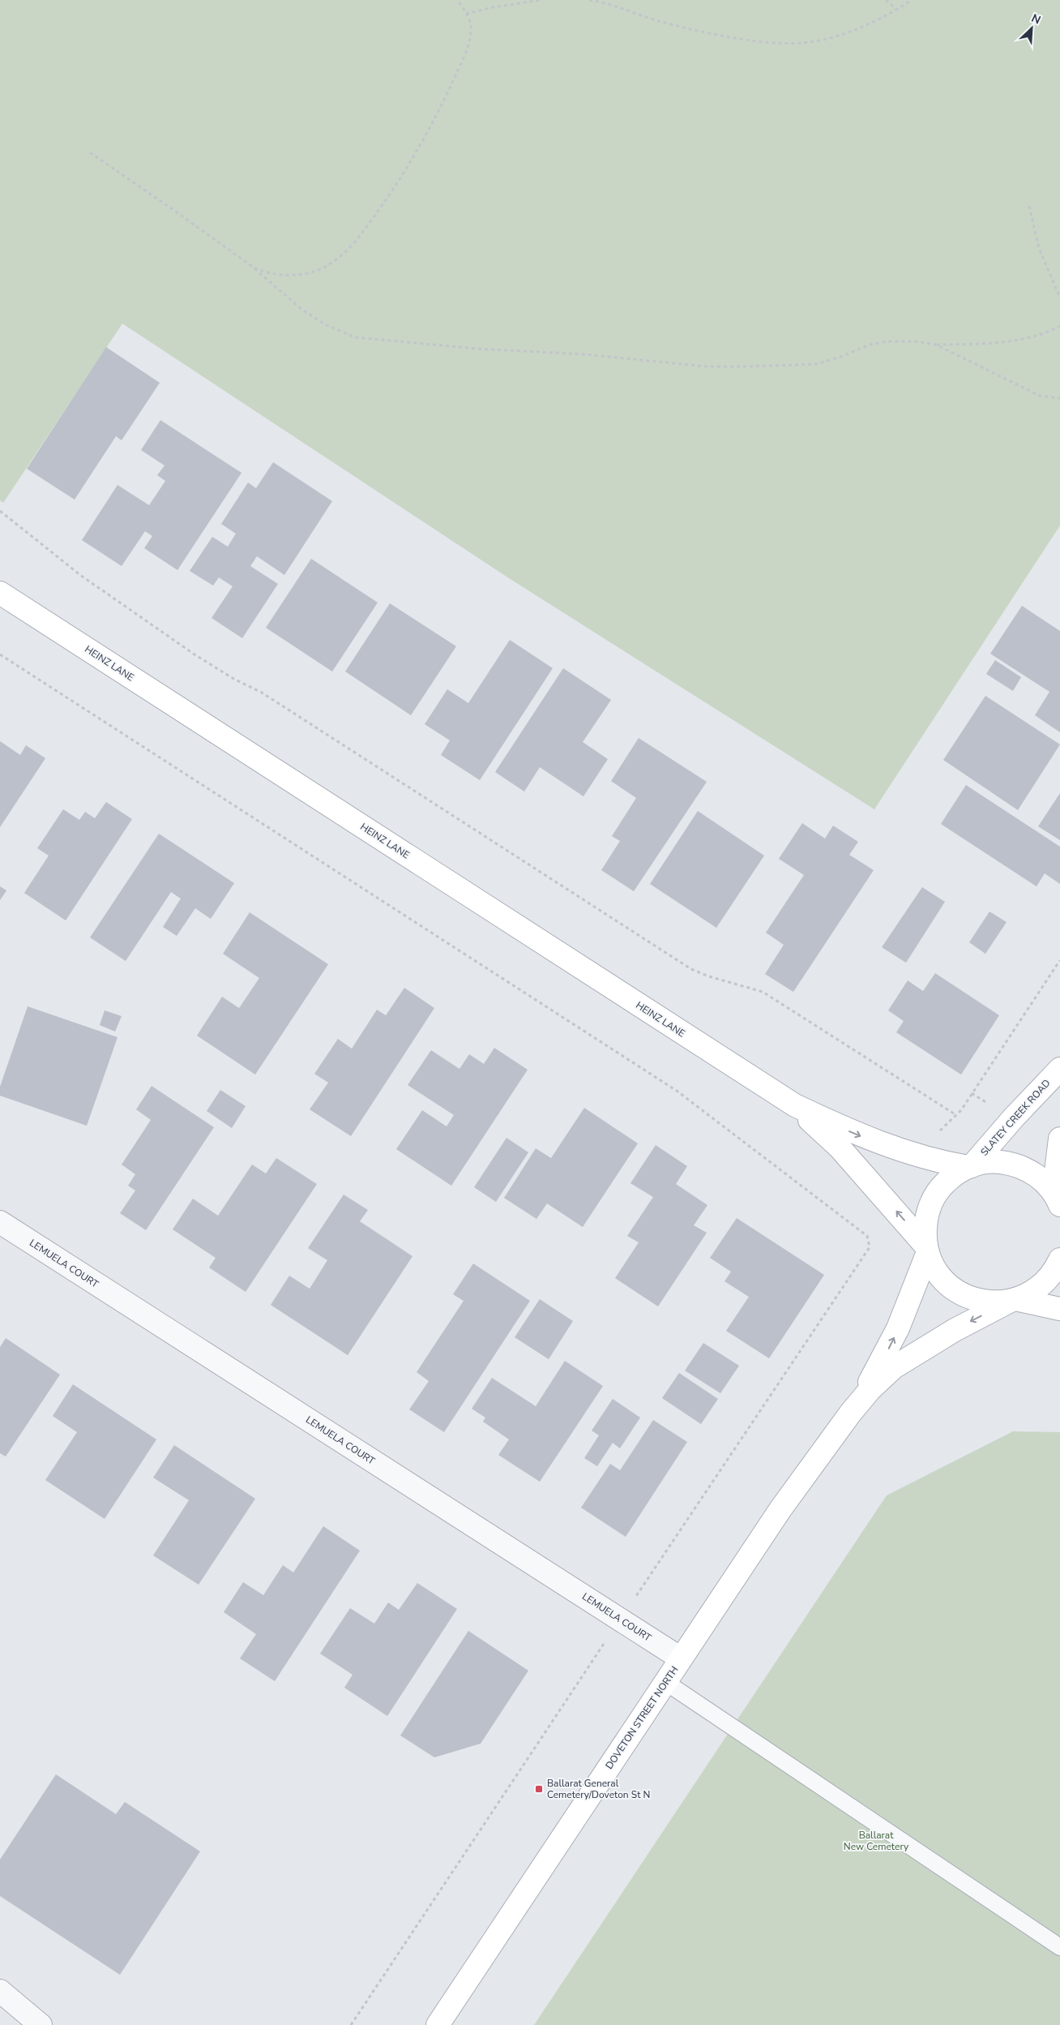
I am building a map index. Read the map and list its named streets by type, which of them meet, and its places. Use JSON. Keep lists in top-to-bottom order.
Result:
{
  "streets": {
    "street": [
      "HEINZ LANE",
      "SLATEY CREEK ROAD",
      "LEMUELA COURT",
      "DOVETON STREET NORTH"
    ]
  },
  "crossings": [
    ["HEINZ LANE", "SLATEY CREEK ROAD"],
    ["HEINZ LANE", "DOVETON STREET NORTH"],
    ["LEMUELA COURT", "DOVETON STREET NORTH"]
  ],
  "parks": ["Ballarat New Cemetery"],
  "places": {
    "transit": ["Ballarat General Cemetery/Doveton St N"]
  },
  "north": "top right"
}
